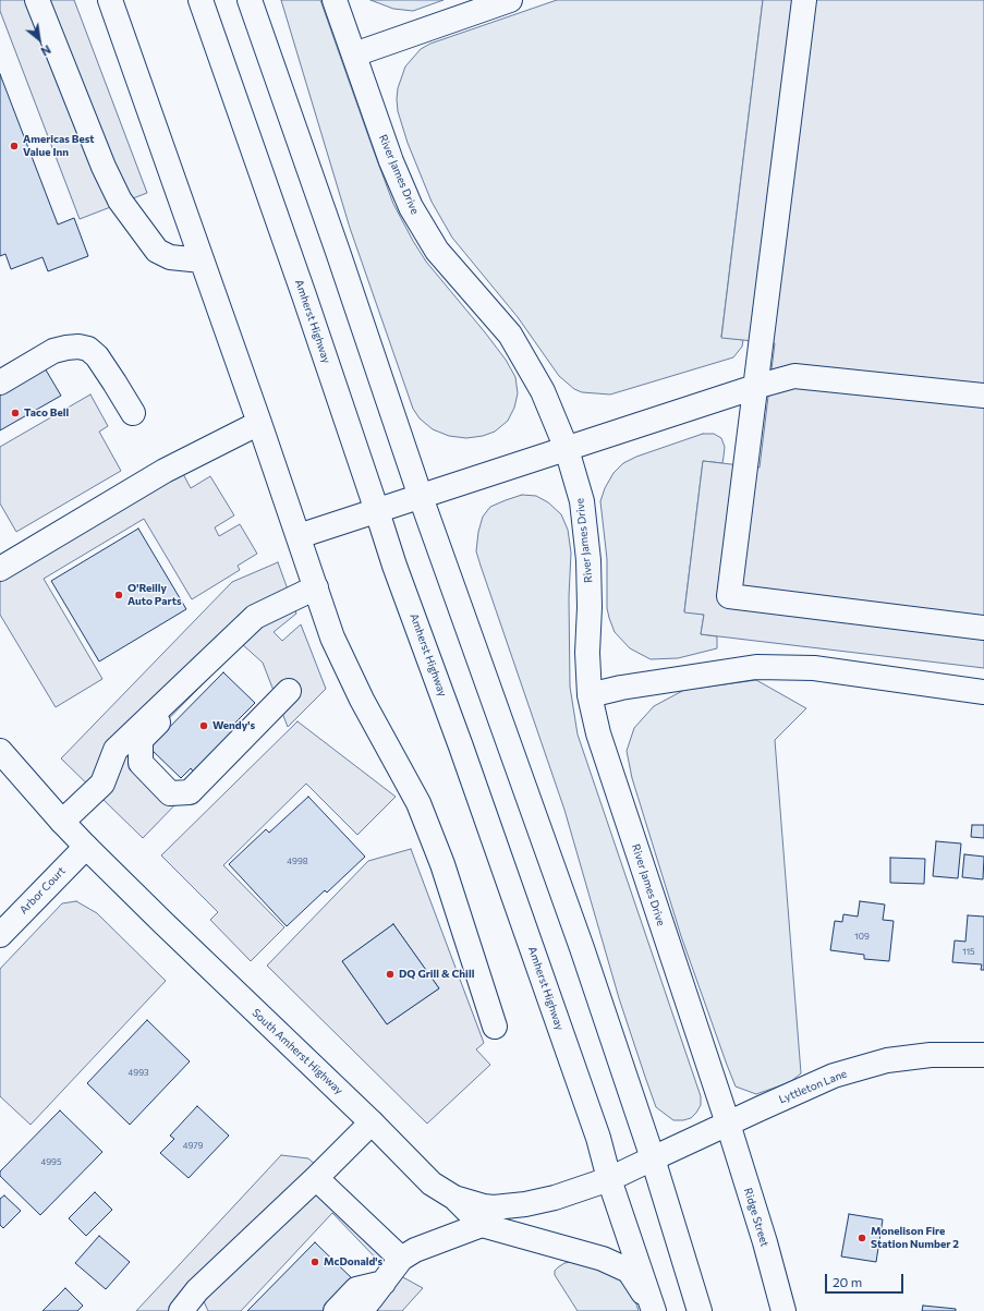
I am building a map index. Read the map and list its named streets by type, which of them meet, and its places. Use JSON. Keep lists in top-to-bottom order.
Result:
{
  "streets": {
    "main road": [
      "River James Drive",
      "Amherst Highway",
      "Arbor Court",
      "South Amherst Highway",
      "Lyttleton Lane",
      "Ridge Street"
    ]
  },
  "crossings": [
    ["River James Drive", "Lyttleton Lane"],
    ["River James Drive", "Ridge Street"],
    ["Arbor Court", "South Amherst Highway"],
    ["Lyttleton Lane", "Ridge Street"]
  ],
  "places": [
    "Americas Best Value Inn",
    "Taco Bell",
    "O'Reilly Auto Parts",
    "Wendy's",
    "DQ Grill & Chill",
    "Monelison Fire Station Number 2",
    "McDonald's"
  ],
  "house_numbers": [
    "4998",
    "109",
    "115",
    "4993",
    "4979",
    "4995"
  ],
  "scale_bar": "20 m",
  "north": "bottom right"
}
